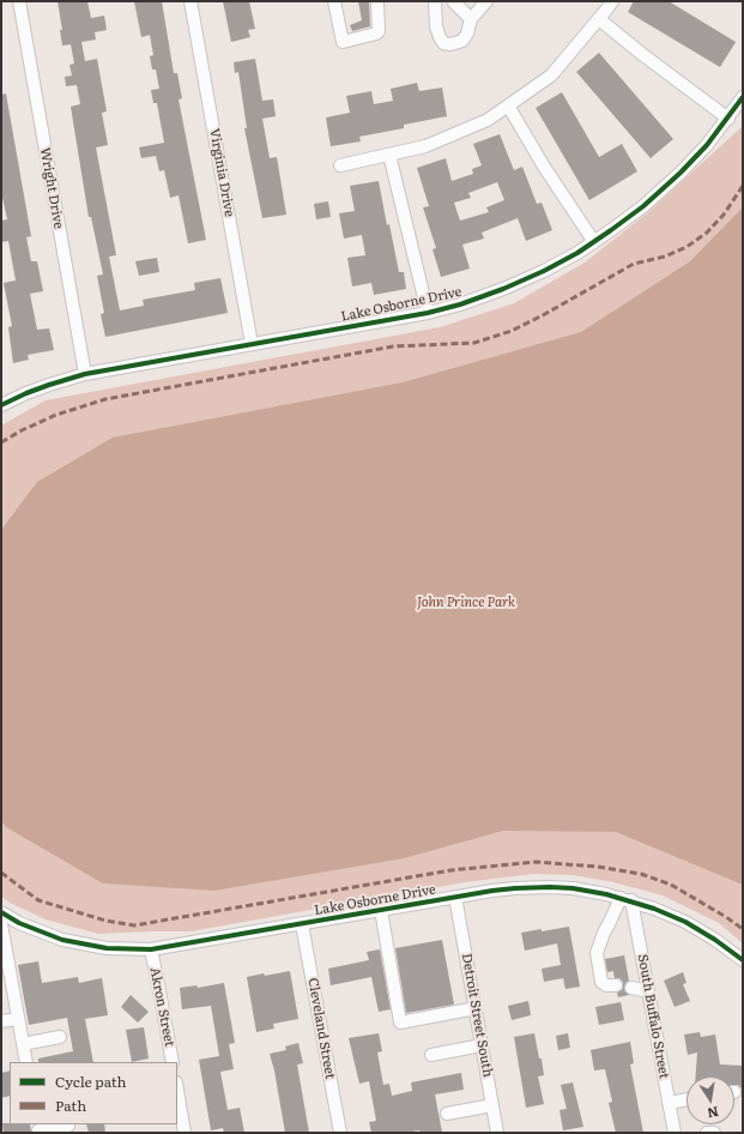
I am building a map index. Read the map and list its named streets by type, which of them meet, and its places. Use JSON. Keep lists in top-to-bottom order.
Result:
{
  "streets": {
    "street": [
      "Virginia Drive",
      "Wright Drive",
      "Lake Osborne Drive",
      "Akron Street",
      "Detroit Street South",
      "South Buffalo Street",
      "Cleveland Street"
    ]
  },
  "crossings": [
    ["Virginia Drive", "Lake Osborne Drive"],
    ["Wright Drive", "Lake Osborne Drive"],
    ["Lake Osborne Drive", "Akron Street"],
    ["Lake Osborne Drive", "Detroit Street South"],
    ["Lake Osborne Drive", "South Buffalo Street"],
    ["Lake Osborne Drive", "Cleveland Street"]
  ],
  "parks": ["John Prince Park"],
  "legend": ["Cycle path", "Path"],
  "north": "bottom"
}
